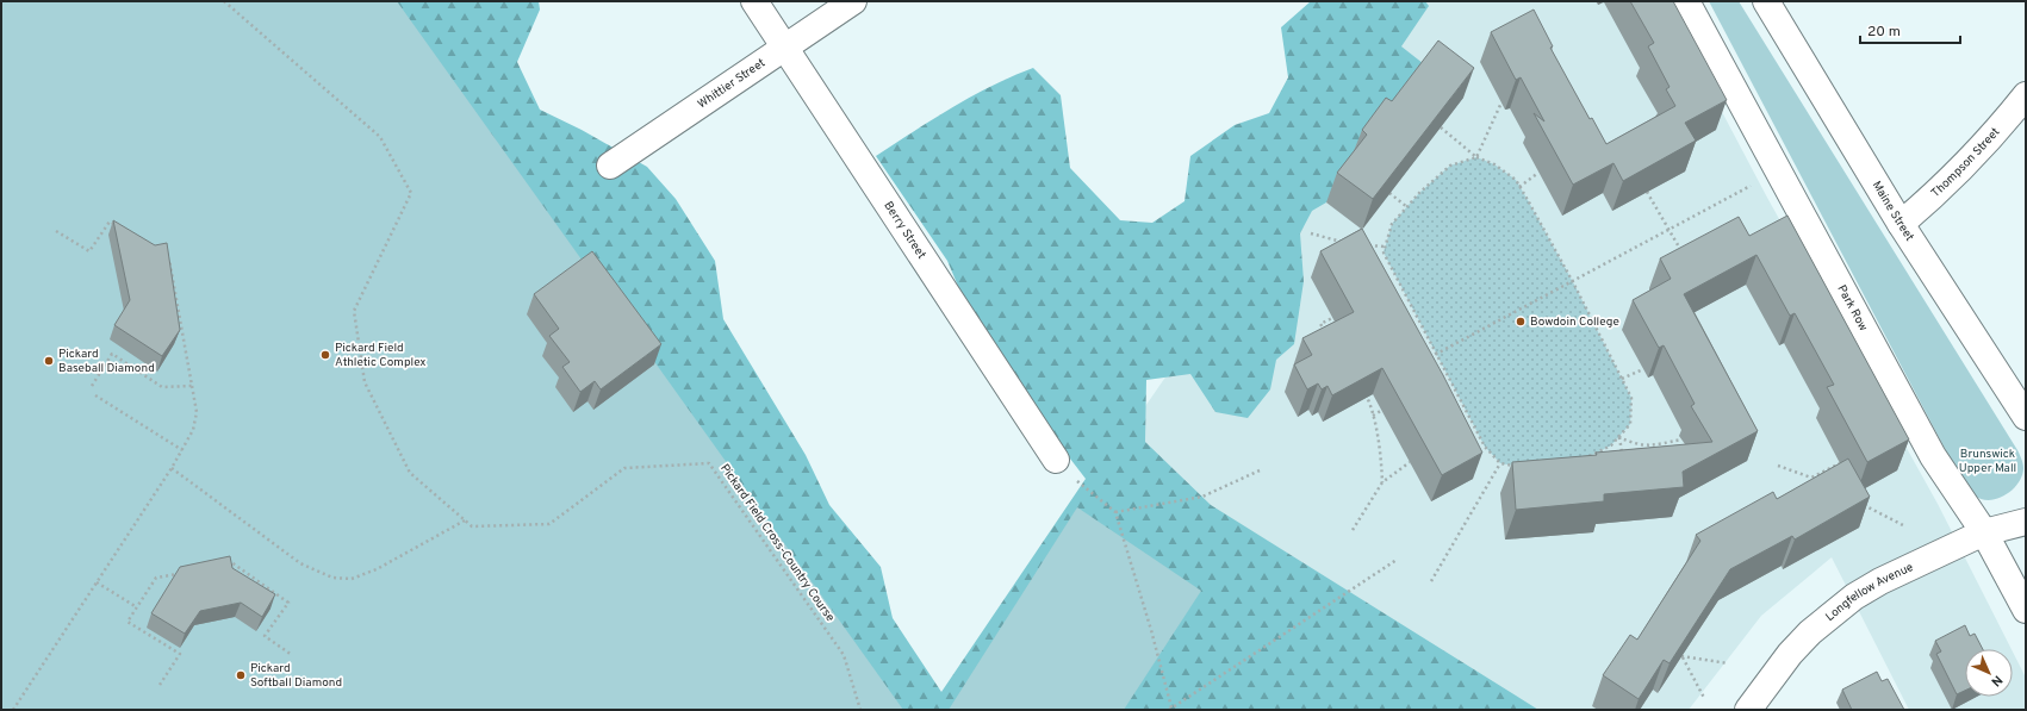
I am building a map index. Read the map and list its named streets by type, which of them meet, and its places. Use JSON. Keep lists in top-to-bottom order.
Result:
{
  "streets": {
    "street": [
      "Whittier Street",
      "Thompson Street",
      "Maine Street",
      "Berry Street",
      "Park Row",
      "Longfellow Avenue"
    ],
    "path": ["Pickard Field Cross-Country Course"]
  },
  "crossings": [
    ["Whittier Street", "Berry Street"],
    ["Thompson Street", "Maine Street"],
    ["Park Row", "Longfellow Avenue"]
  ],
  "parks": ["Brunswick Upper Mall"],
  "places": [
    "Bowdoin College",
    "Pickard Field Athletic Complex",
    "Pickard Baseball Diamond",
    "Pickard Softball Diamond"
  ],
  "scale_bar": "20 m",
  "north": "bottom right"
}
